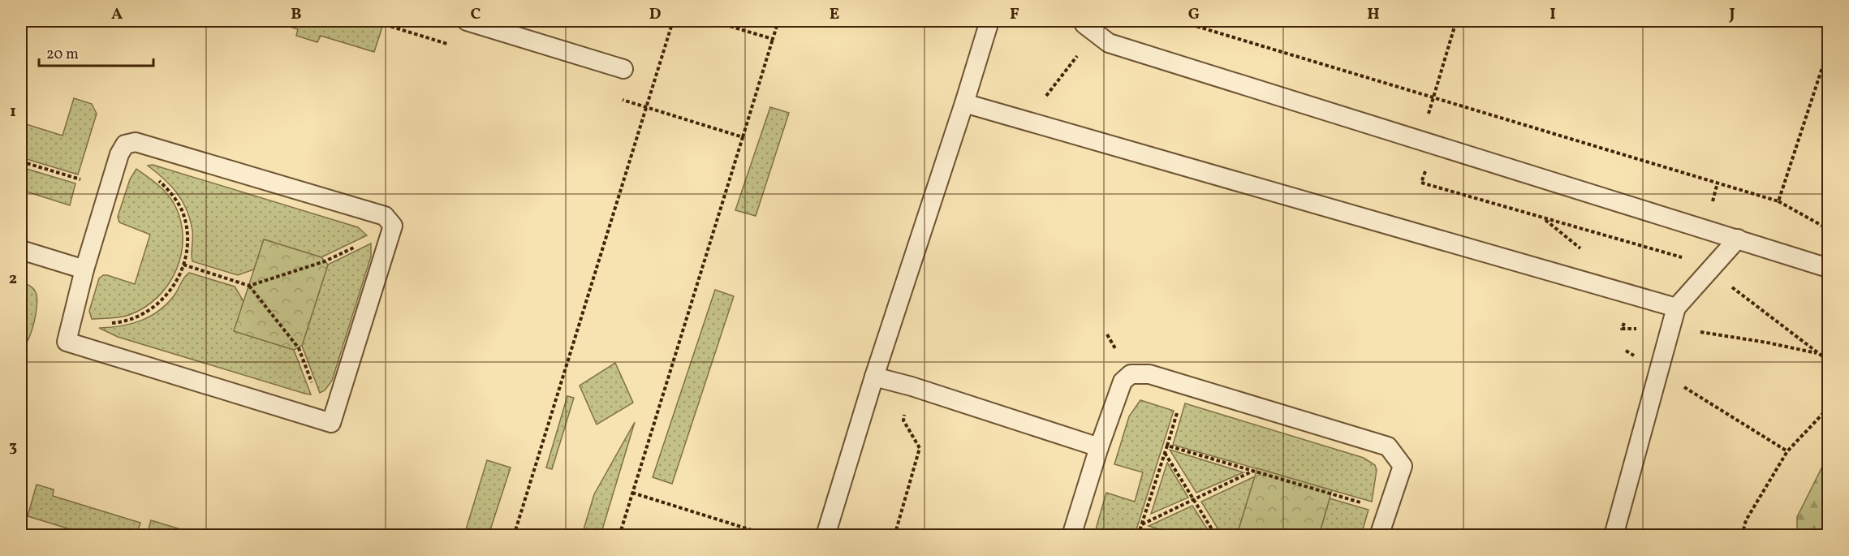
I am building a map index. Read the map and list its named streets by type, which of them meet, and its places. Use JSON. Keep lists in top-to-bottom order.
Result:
{
  "scale_bar": "20 m",
  "grid": {
    "columns": [
      "A",
      "B",
      "C",
      "D",
      "E",
      "F",
      "G",
      "H",
      "I",
      "J"
    ],
    "rows": ["1", "2", "3"]
  }
}
